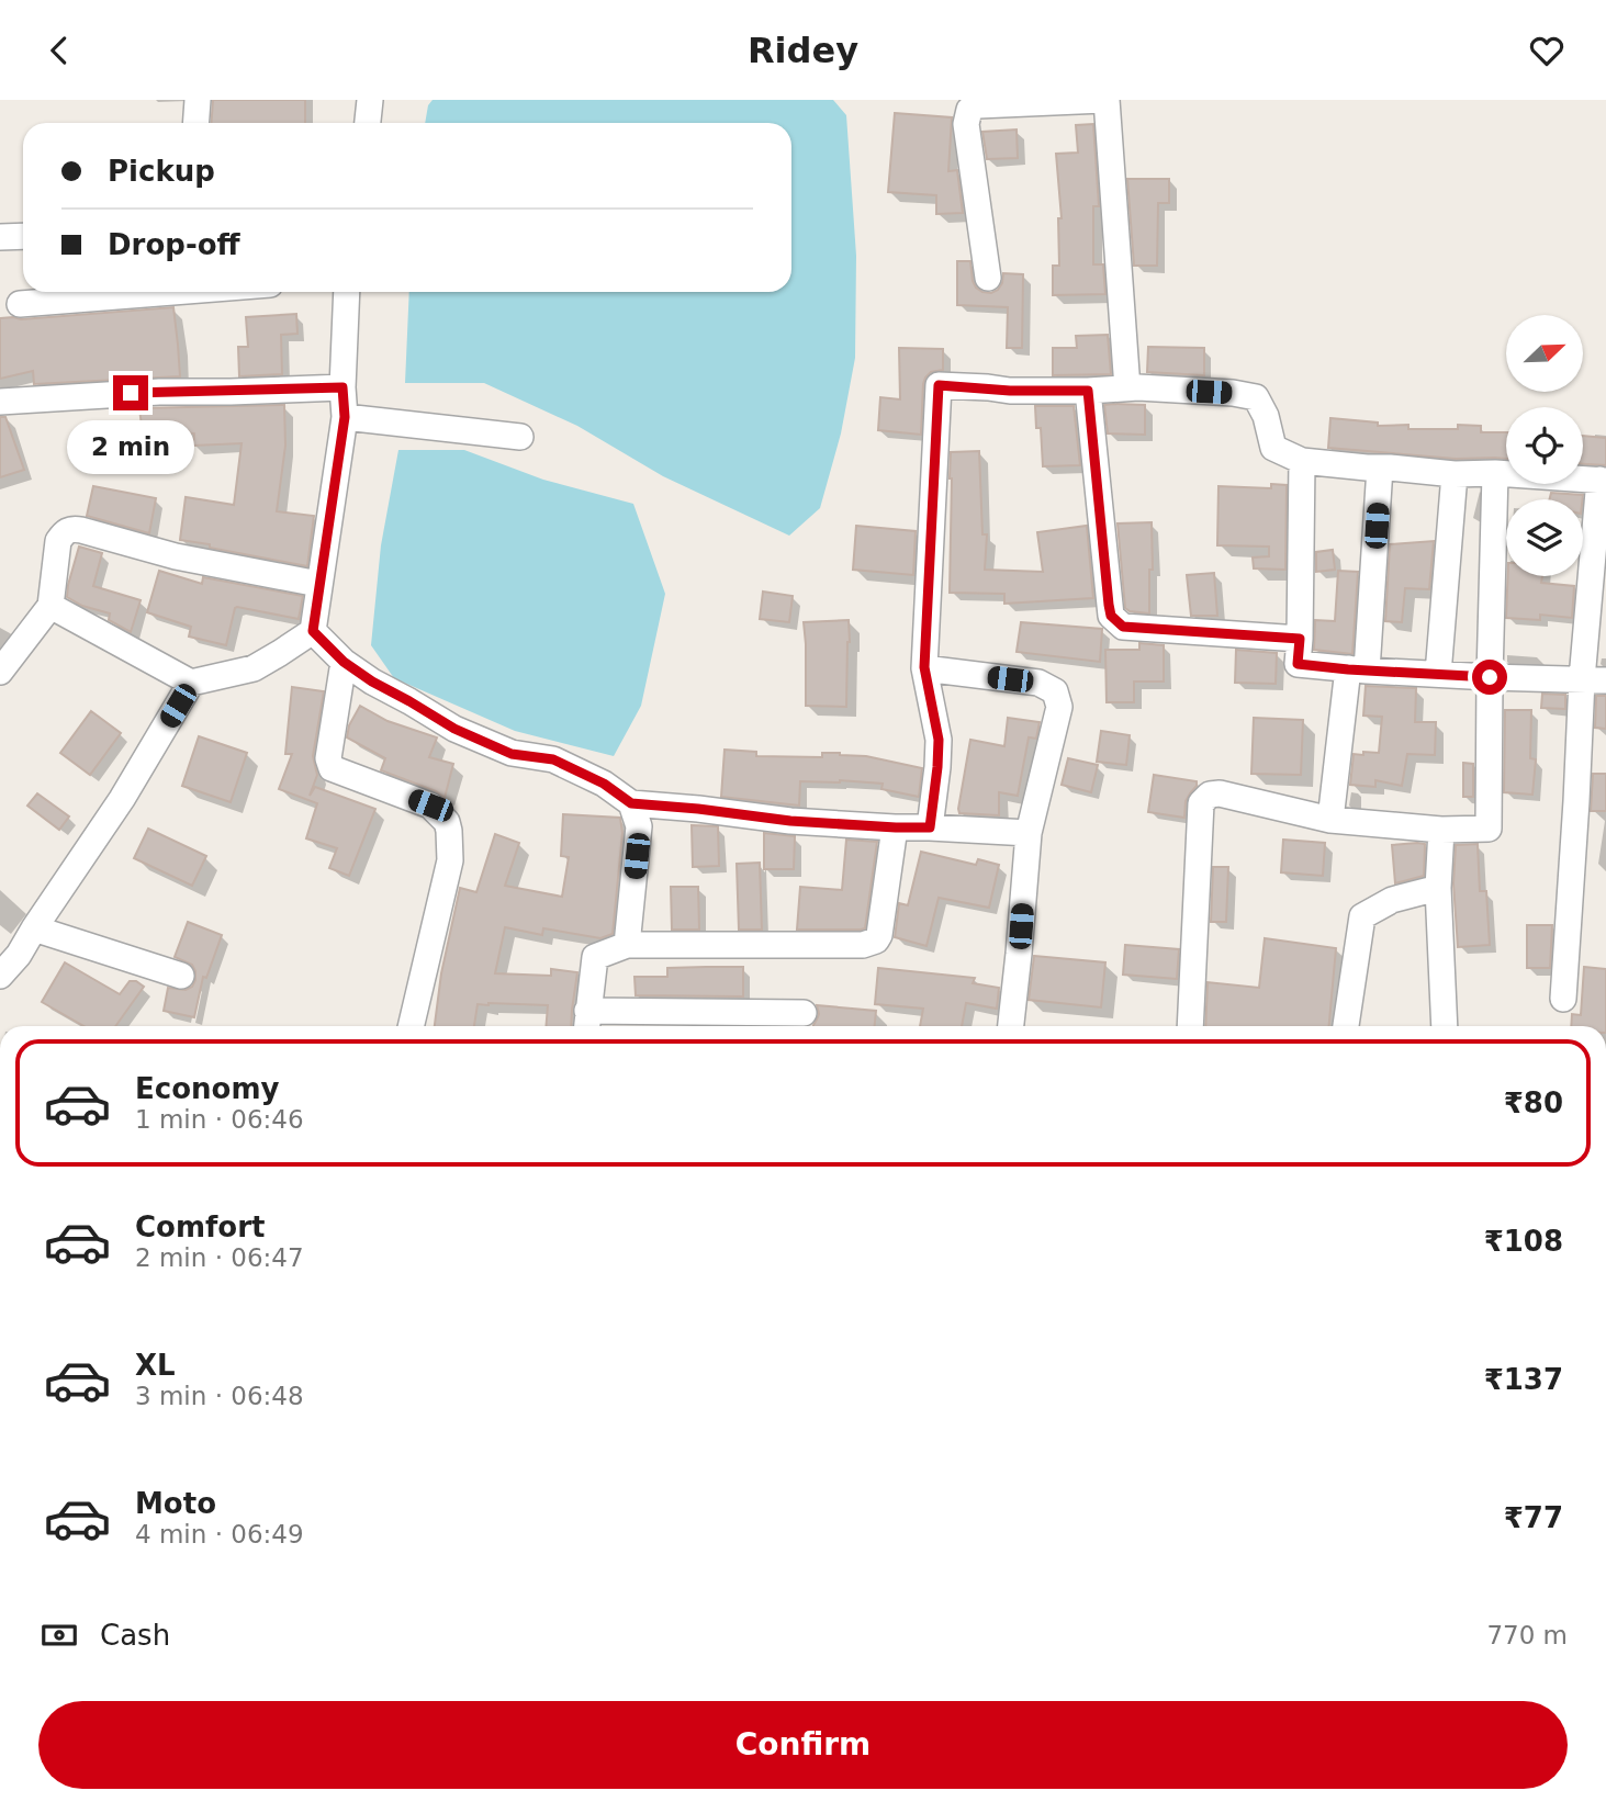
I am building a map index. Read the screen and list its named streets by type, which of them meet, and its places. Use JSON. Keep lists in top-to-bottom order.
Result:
{
  "north": "top right",
  "page": {
    "header": "Ridey",
    "banner": ["Pickup", "Drop-off"],
    "bubble": "2 min",
    "list": [
      {
        "name": "Economy",
        "note": "1 min · 06:46",
        "value": "₹80"
      },
      {
        "name": "Comfort",
        "note": "2 min · 06:47",
        "value": "₹108"
      },
      {
        "name": "XL",
        "note": "3 min · 06:48",
        "value": "₹137"
      },
      {
        "name": "Moto",
        "note": "4 min · 06:49",
        "value": "₹77"
      }
    ],
    "pay": ["Cash", "770 m"],
    "buttons": "Confirm"
  }
}
